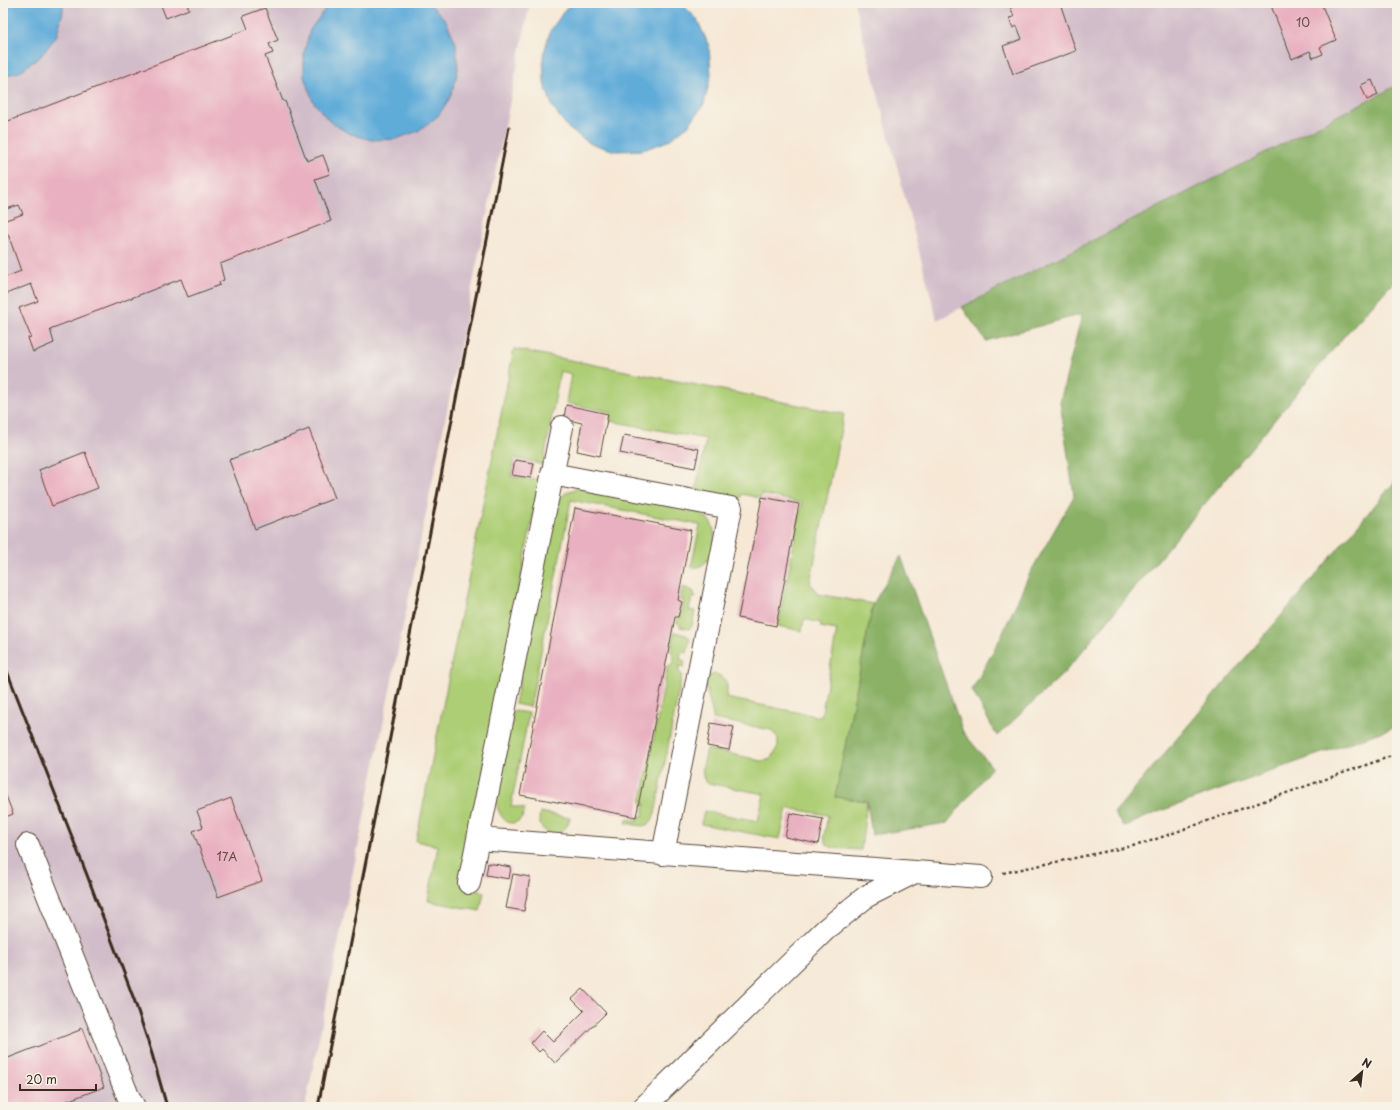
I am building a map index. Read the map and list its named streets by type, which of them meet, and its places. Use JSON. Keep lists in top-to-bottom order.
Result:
{
  "house_numbers": ["10", "17A"],
  "scale_bar": "20 m",
  "north": "top right"
}
